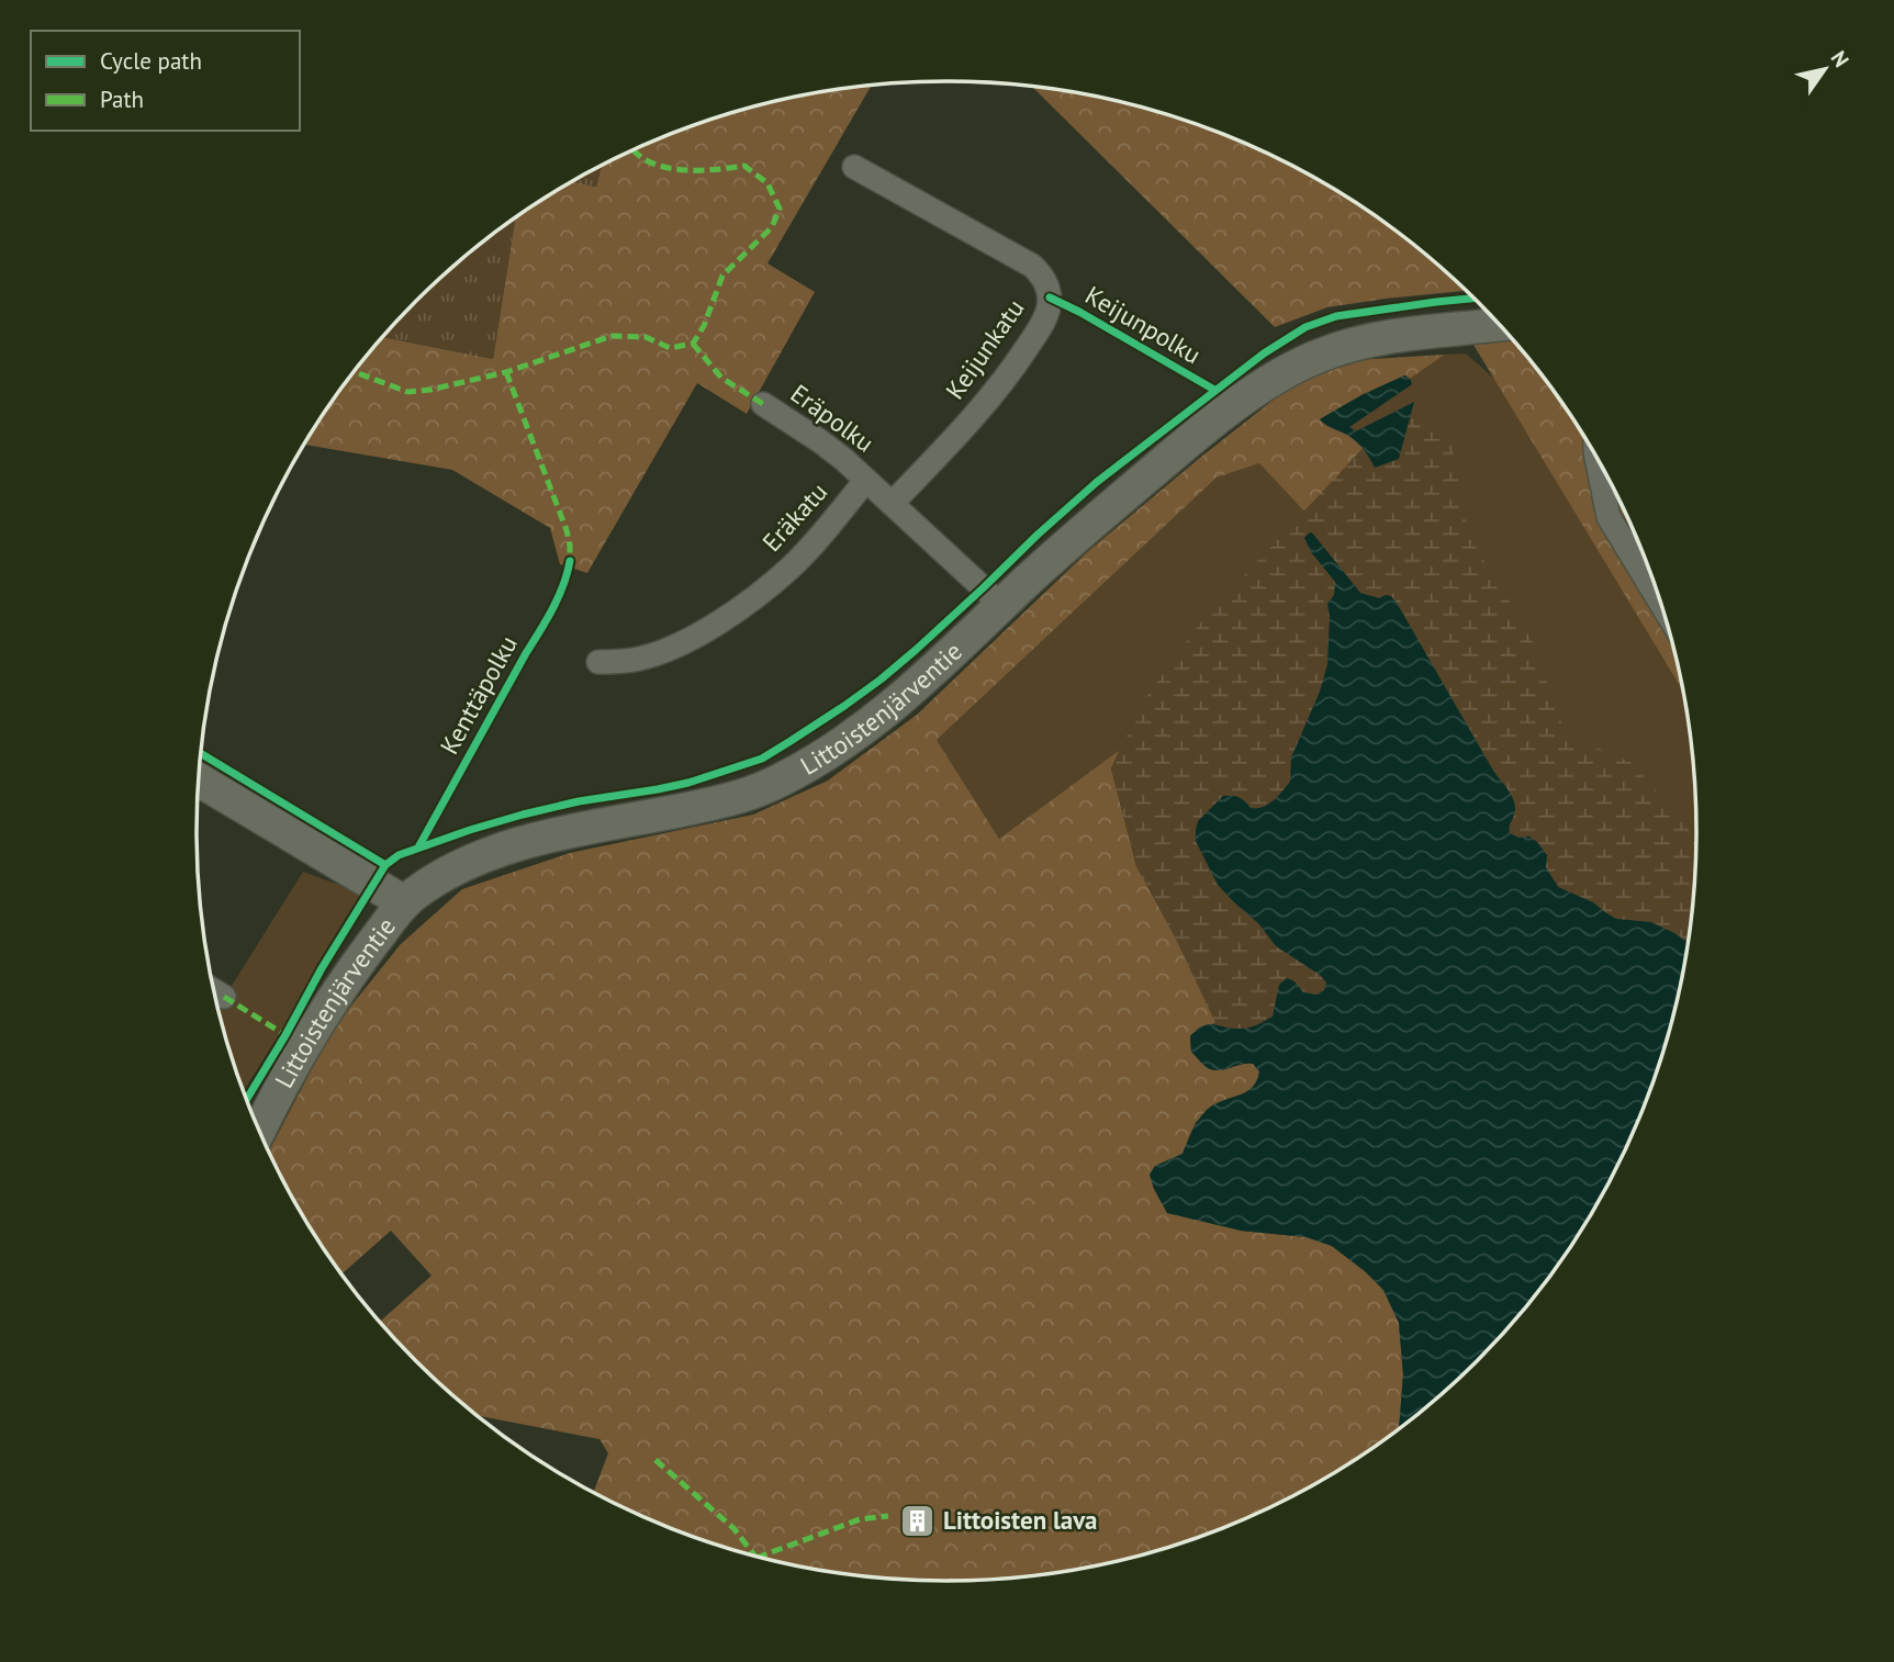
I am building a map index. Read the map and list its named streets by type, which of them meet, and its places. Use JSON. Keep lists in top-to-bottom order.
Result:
{
  "streets": {
    "street": [
      "Keijunkatu",
      "Eräpolku",
      "Eräkatu",
      "Littoistenjärventie"
    ],
    "cycle path": ["Keijunpolku", "Kenttäpolku"]
  },
  "crossings": [
    ["Keijunkatu", "Eräkatu"],
    ["Eräpolku", "Eräkatu"],
    ["Eräkatu", "Littoistenjärventie"]
  ],
  "places": {
    "building": ["Littoisten lava"]
  },
  "legend": ["Cycle path", "Path"],
  "north": "top right"
}
